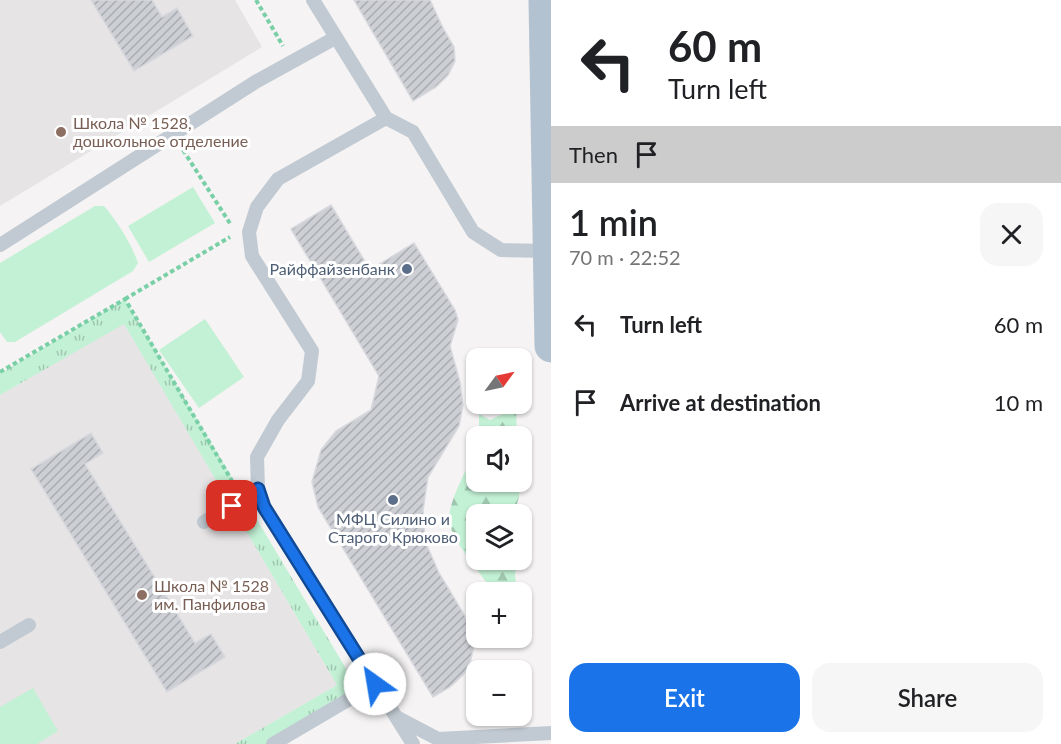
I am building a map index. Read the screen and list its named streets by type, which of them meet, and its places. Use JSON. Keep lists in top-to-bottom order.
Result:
{
  "places": [
    "Школа № 1528, дошкольное отделение",
    "Райффайзенбанк",
    "МФЦ Силино и Старого Крюково",
    "Школа № 1528 им. Панфилова"
  ],
  "north": "top right",
  "page": {
    "turn": ["60 m", "Turn left"],
    "then": "Then",
    "heading": ["1 min", "70 m · 22:52"],
    "list": [
      {
        "name": "Turn left",
        "value": "60 m"
      },
      {
        "name": "Arrive at destination",
        "value": "10 m"
      }
    ],
    "map_buttons": ["+", "−"],
    "buttons": ["Exit", "Share"]
  }
}
